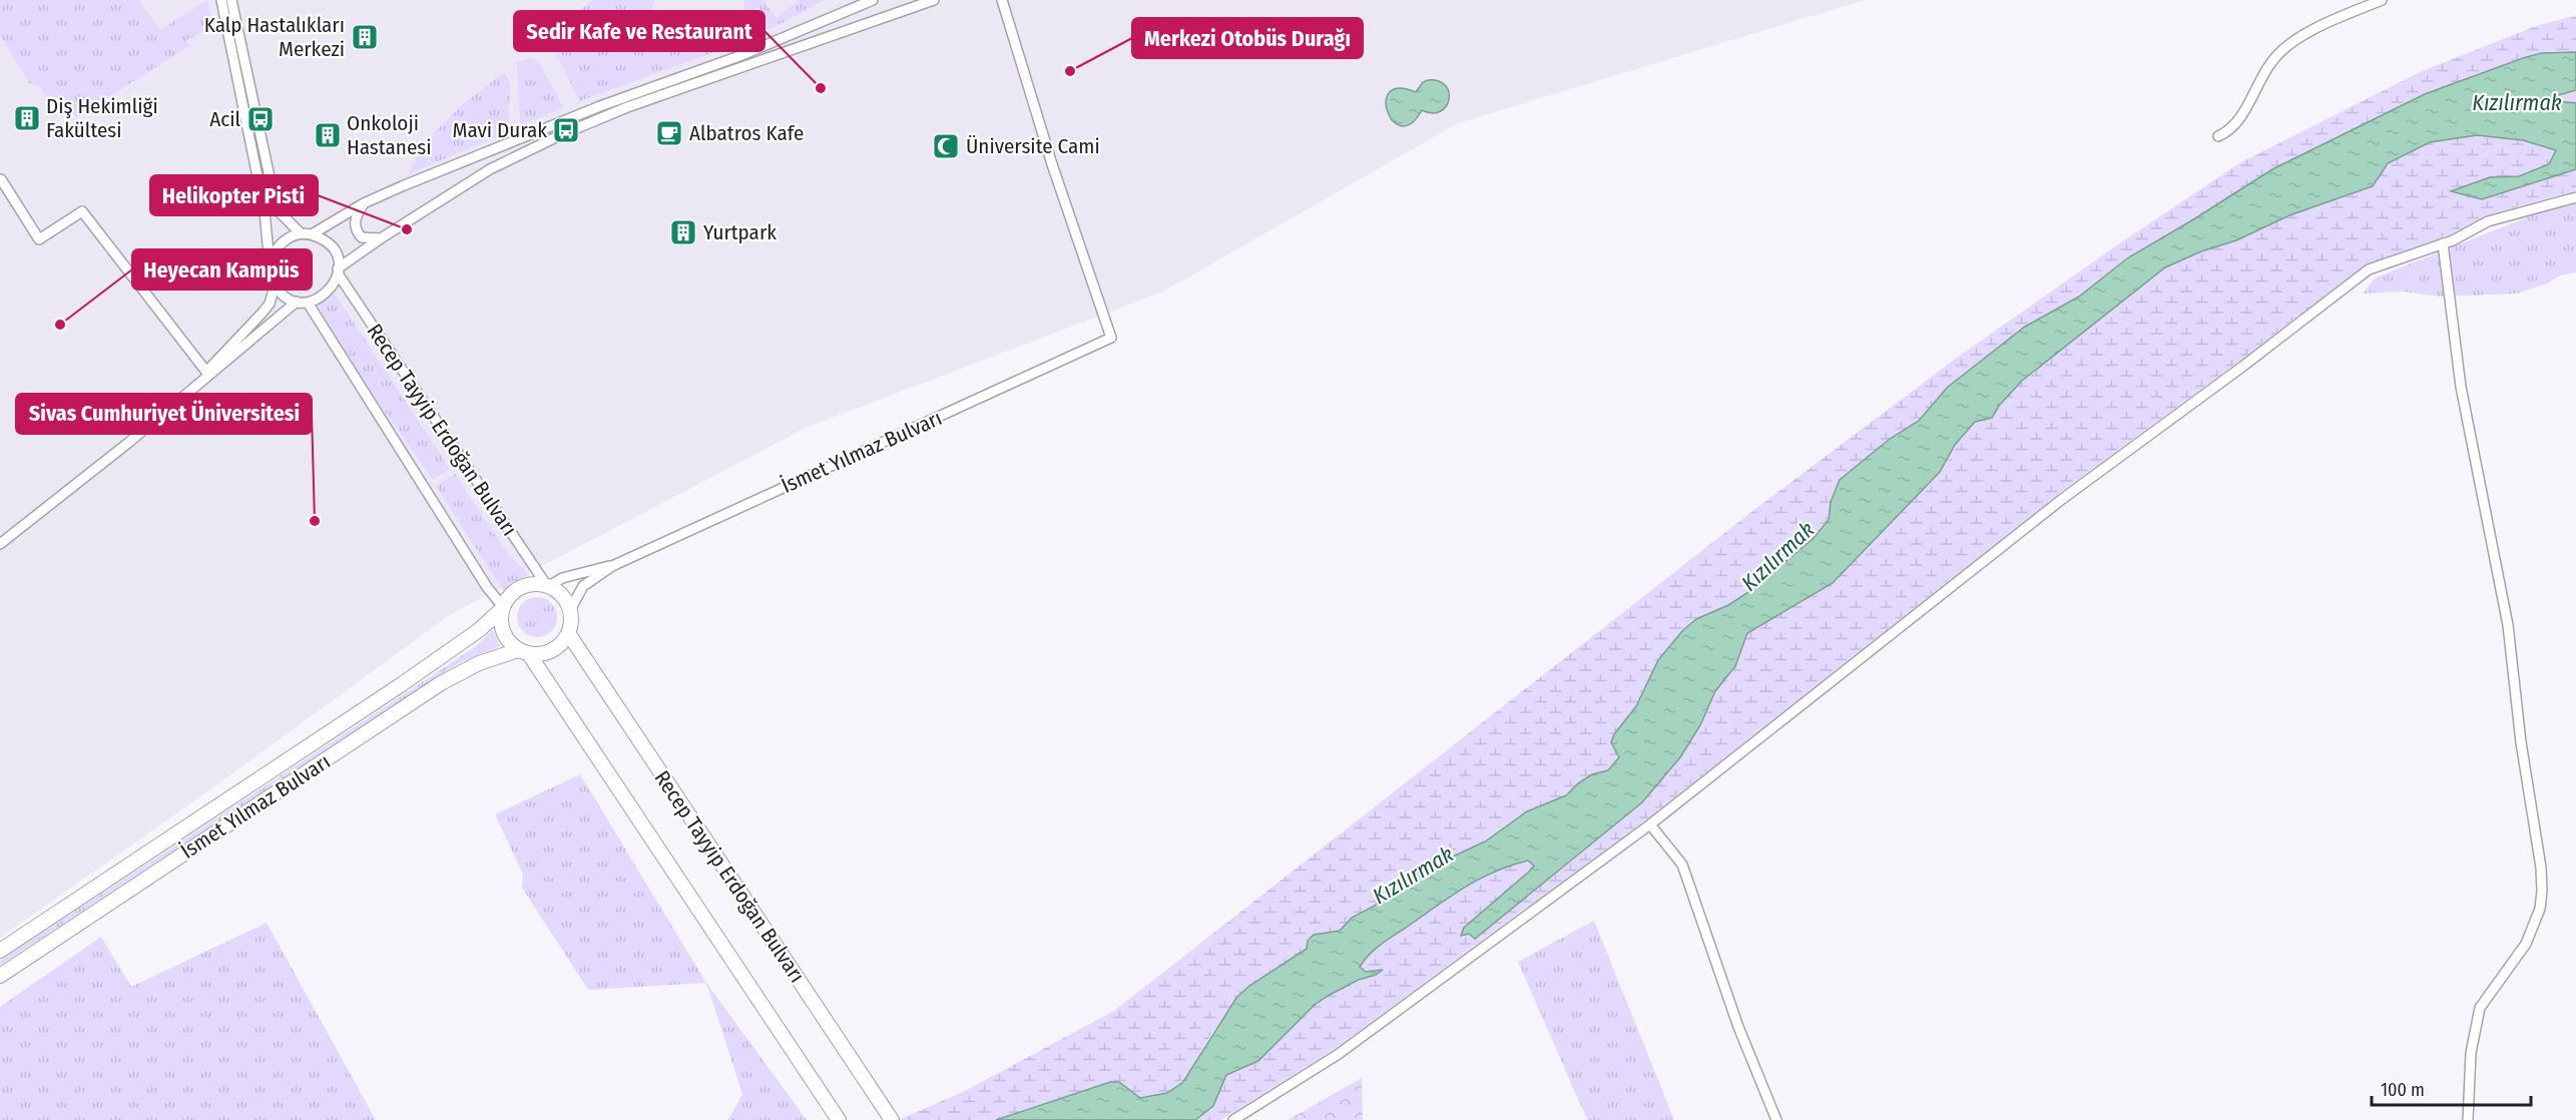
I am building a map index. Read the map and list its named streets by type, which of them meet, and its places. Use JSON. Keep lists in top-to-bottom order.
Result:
{
  "streets": {
    "street": ["Recep Tayyip Erdoğan Bulvarı", "İsmet Yılmaz Bulvarı"]
  },
  "crossings": [
    ["Recep Tayyip Erdoğan Bulvarı", "İsmet Yılmaz Bulvarı"]
  ],
  "water": ["Kızılırmak"],
  "places": {
    "building": [
      "Kalp Hastalıkları Merkezi",
      "Diş Hekimliği Fakültesi",
      "Onkoloji Hastanesi",
      "Yurtpark"
    ],
    "other": [
      "Merkezi Otobüs Durağı",
      "Sedir Kafe ve Restaurant",
      "Helikopter Pisti",
      "Heyecan Kampüs",
      "Sivas Cumhuriyet Üniversitesi"
    ],
    "bus stop": ["Acil", "Mavi Durak"],
    "cafe": ["Albatros Kafe"],
    "mosque": ["Üniversite Cami"]
  },
  "scale_bar": "100 m"
}
